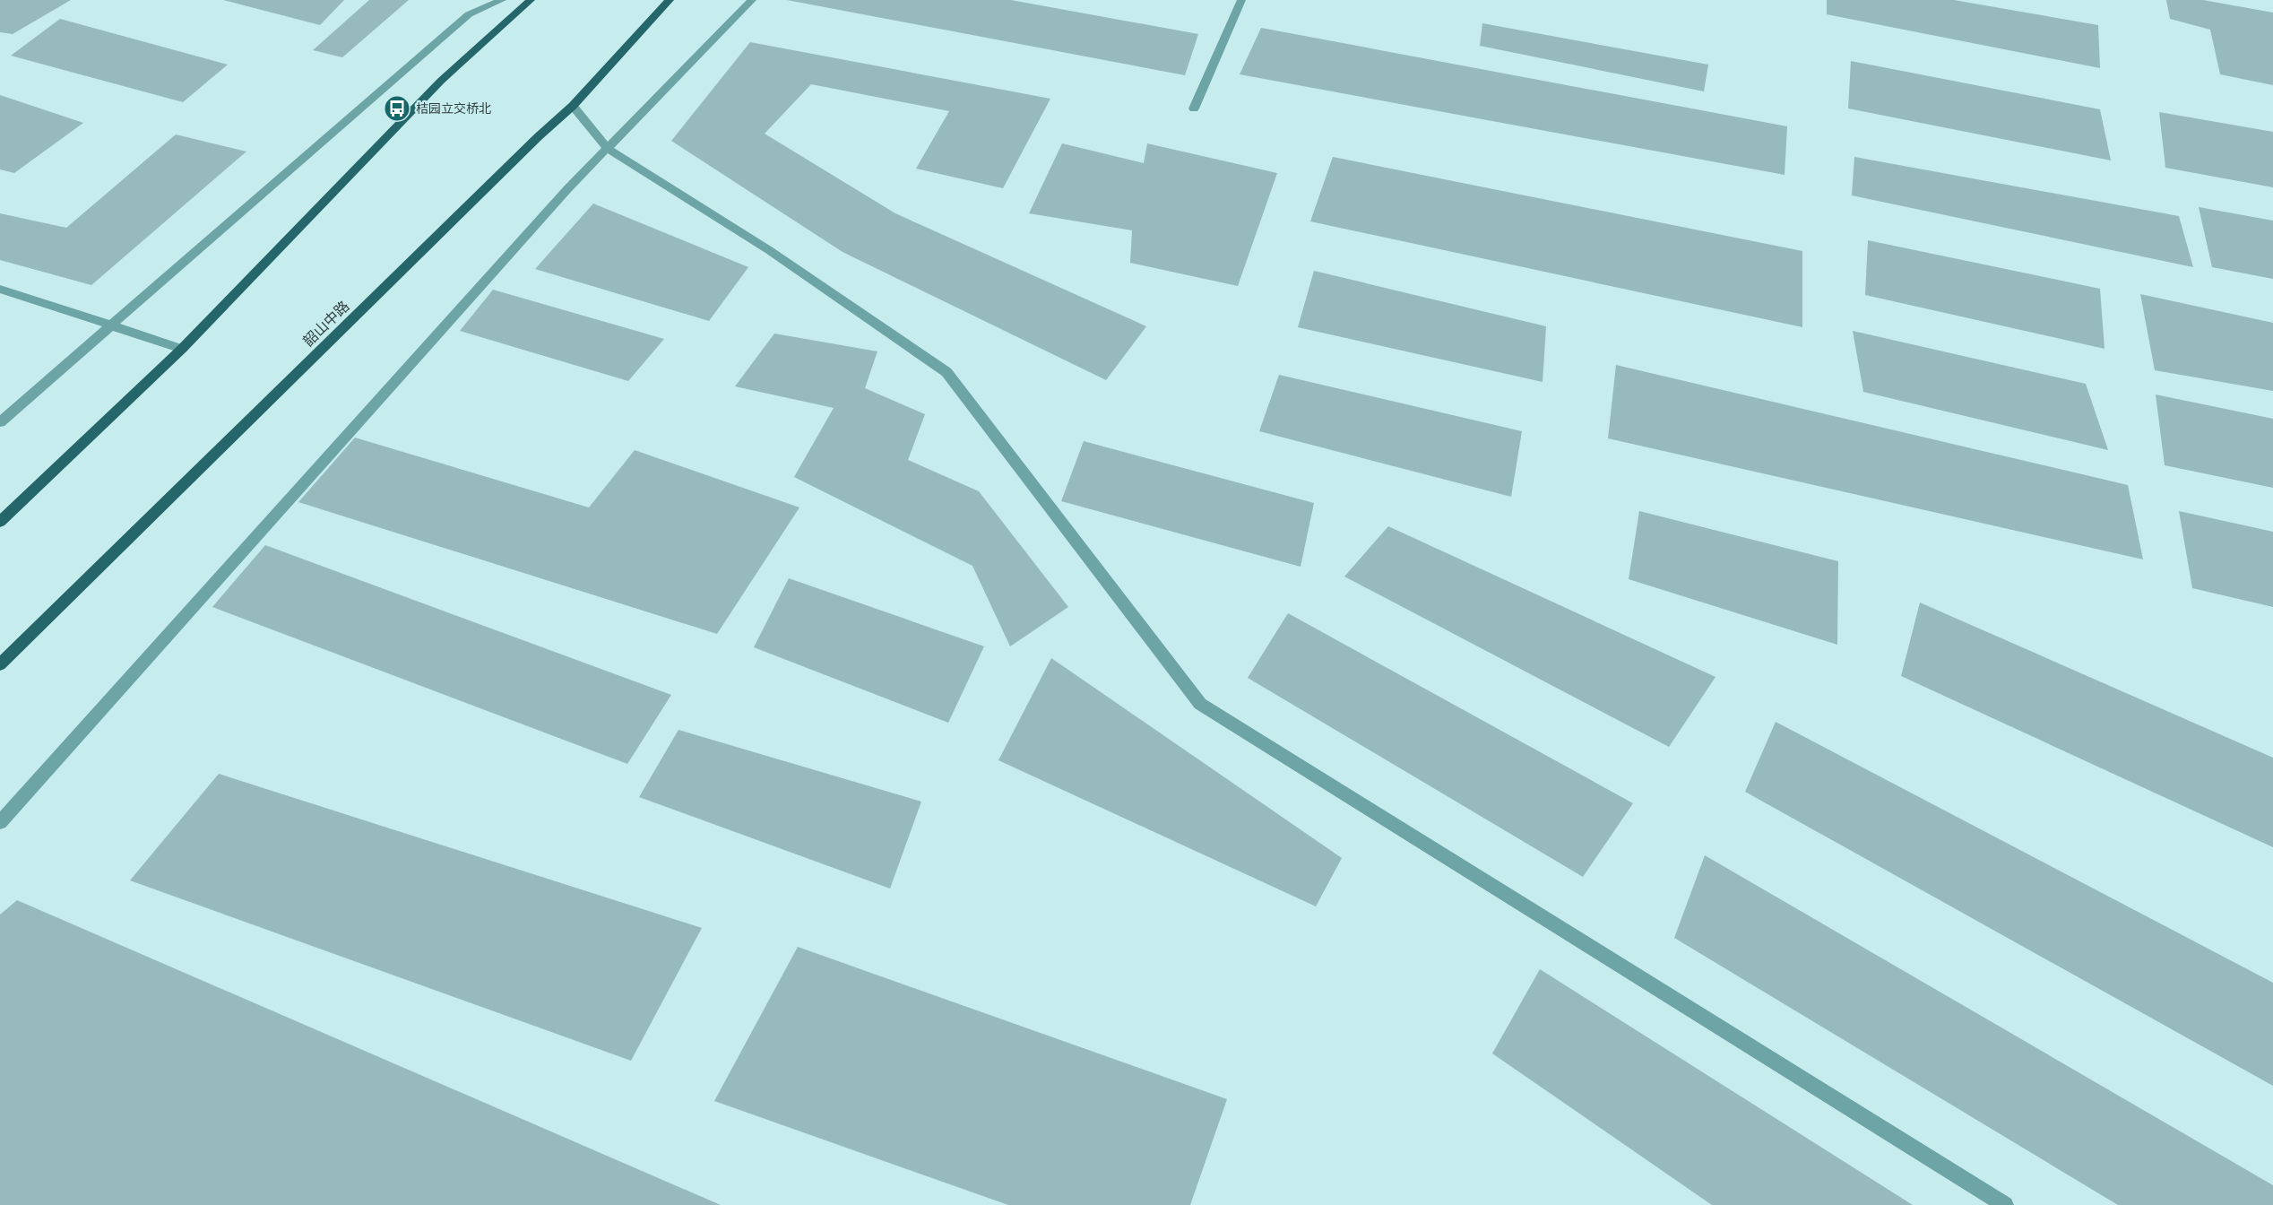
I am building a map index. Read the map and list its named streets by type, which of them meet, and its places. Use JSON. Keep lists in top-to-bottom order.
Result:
{
  "streets": {
    "main road": ["韶山中路"]
  },
  "places": {
    "bus stop": ["桔园立交桥北"]
  }
}
